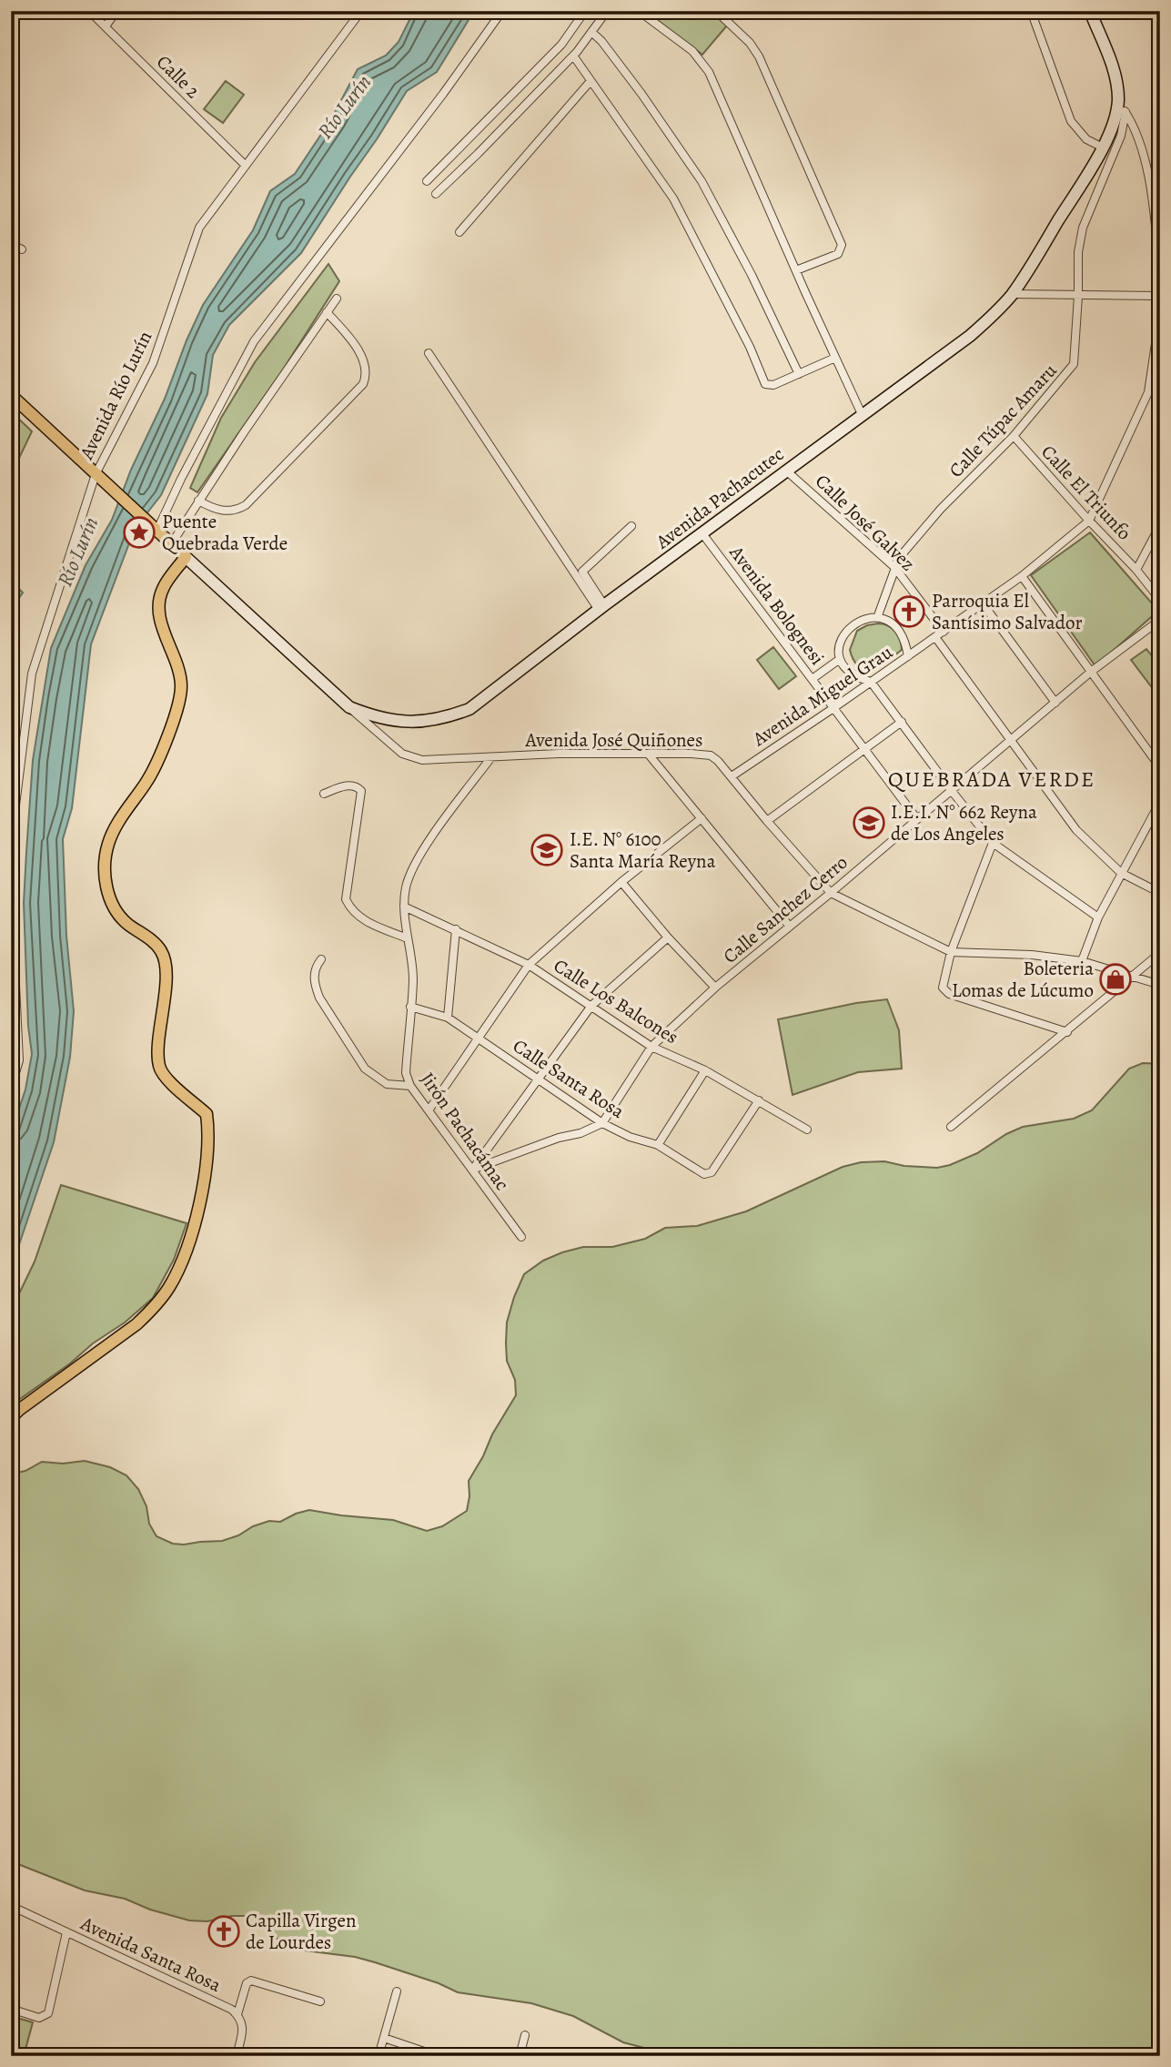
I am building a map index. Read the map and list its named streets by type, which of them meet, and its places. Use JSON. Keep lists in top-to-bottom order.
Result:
{
  "streets": {
    "main road": ["Avenida Pachacutec"],
    "street": [
      "Calle 2",
      "Avenida Río Lurín",
      "Calle Túpac Amaru",
      "Calle El Triunfo",
      "Calle José Galvez",
      "Avenida Bolognesi",
      "Avenida Miguel Grau",
      "Avenida José Quiñones",
      "Calle Sanchez Cerro",
      "Calle Los Balcones",
      "Calle Santa Rosa",
      "Jirón Pachacámac",
      "Avenida Santa Rosa"
    ]
  },
  "crossings": [
    ["Calle 2", "Avenida Río Lurín"],
    ["Calle Túpac Amaru", "Calle El Triunfo"],
    ["Calle Túpac Amaru", "Calle José Galvez"],
    ["Calle Túpac Amaru", "Avenida Miguel Grau"],
    ["Calle El Triunfo", "Avenida Miguel Grau"],
    ["Avenida Pachacutec", "Calle José Galvez"],
    ["Avenida Pachacutec", "Avenida Bolognesi"],
    ["Avenida Pachacutec", "Avenida José Quiñones"],
    ["Calle José Galvez", "Avenida Miguel Grau"],
    ["Avenida Bolognesi", "Avenida Miguel Grau"],
    ["Avenida Bolognesi", "Calle Sanchez Cerro"],
    ["Avenida Miguel Grau", "Avenida José Quiñones"],
    ["Avenida José Quiñones", "Calle Sanchez Cerro"],
    ["Avenida José Quiñones", "Jirón Pachacámac"],
    ["Calle Sanchez Cerro", "Calle Los Balcones"],
    ["Calle Sanchez Cerro", "Calle Santa Rosa"],
    ["Calle Los Balcones", "Calle Santa Rosa"],
    ["Calle Los Balcones", "Jirón Pachacámac"],
    ["Calle Santa Rosa", "Jirón Pachacámac"]
  ],
  "districts": ["QUEBRADA VERDE"],
  "water": ["Río Lurín"],
  "places": {
    "place": ["Puente Quebrada Verde"],
    "church": ["Parroquia El Santísimo Salvador", "Capilla Virgen de Lourdes"],
    "school or university": ["I.E.I. N° 662 Reyna de Los Angeles", "I.E. N° 6100 Santa María Reyna"],
    "shop": ["Boleteria Lomas de Lúcumo"]
  }
}
